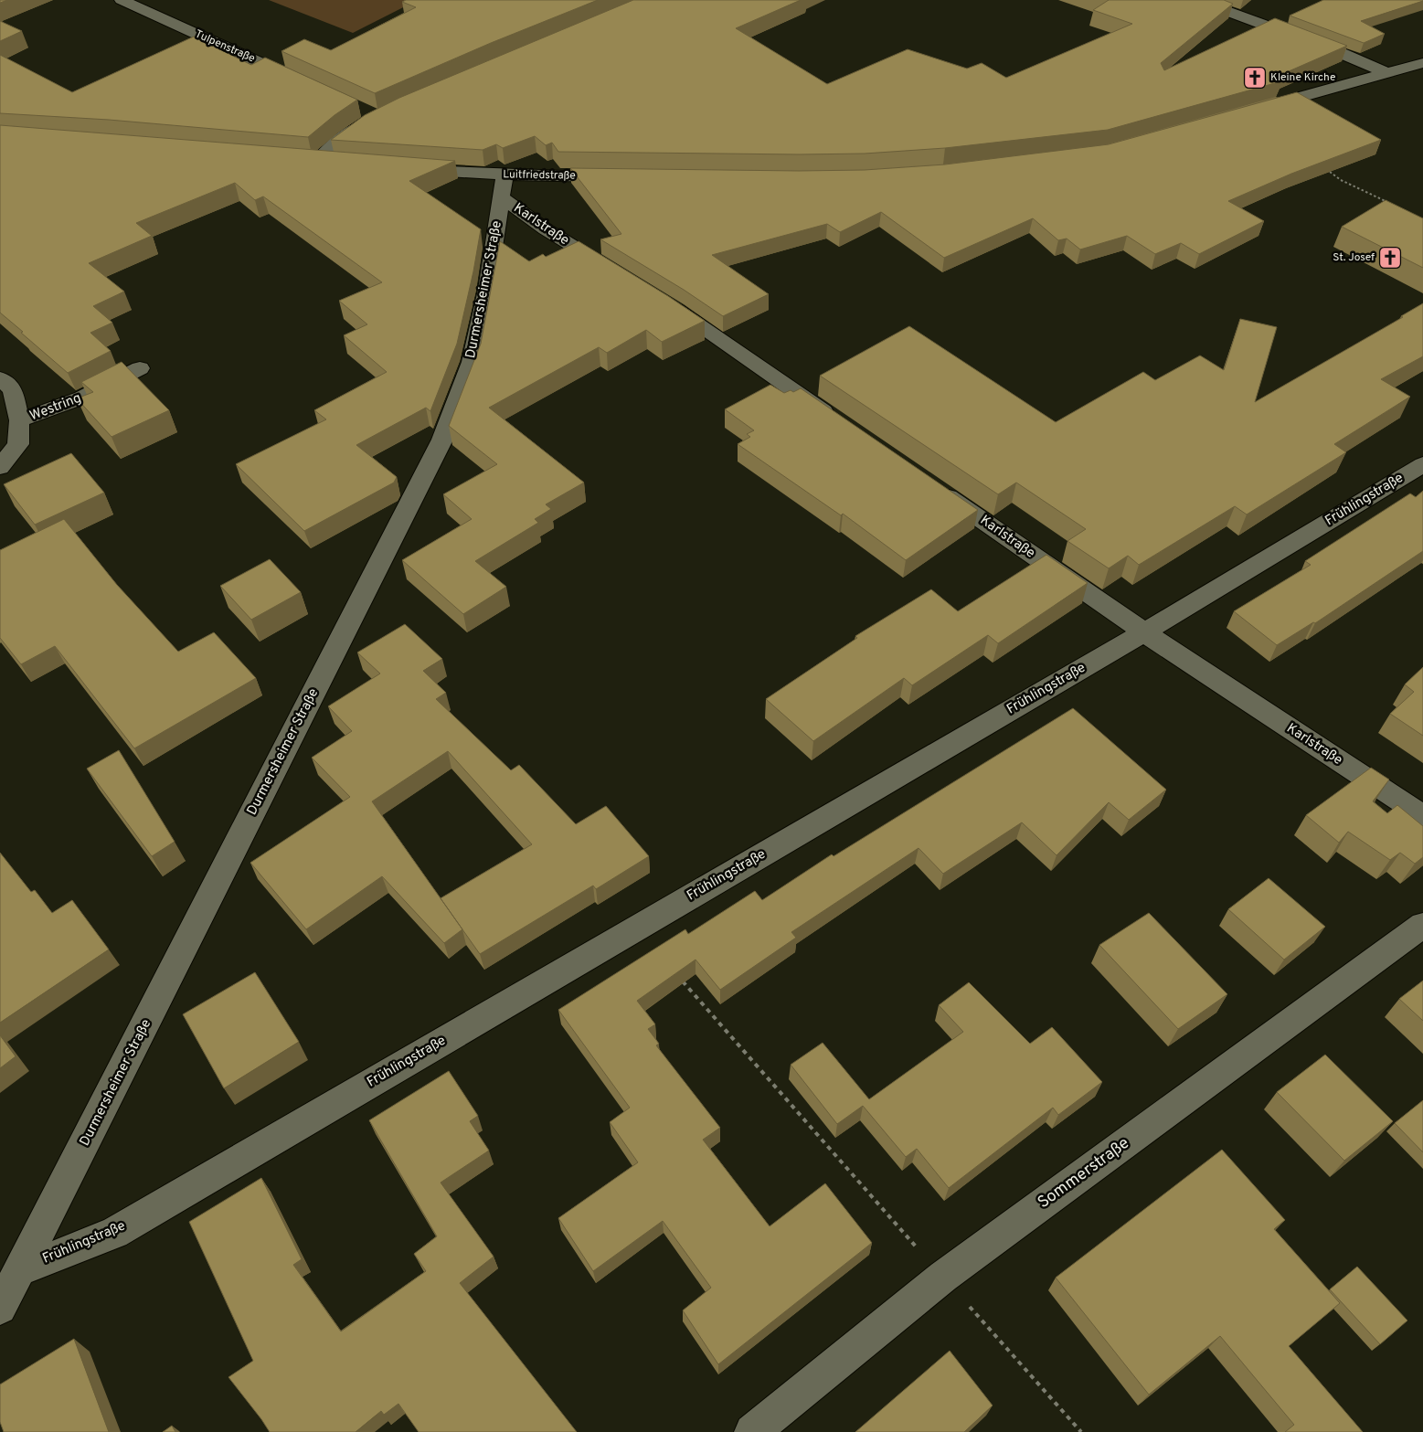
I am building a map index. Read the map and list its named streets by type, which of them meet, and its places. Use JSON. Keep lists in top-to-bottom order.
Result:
{
  "streets": {
    "street": [
      "Tulpenstraße",
      "Luitfriedstraße",
      "Karlstraße",
      "Durmersheimer Straße",
      "Westring",
      "Frühlingstraße",
      "Sommerstraße"
    ]
  },
  "crossings": [
    ["Luitfriedstraße", "Karlstraße"],
    ["Luitfriedstraße", "Durmersheimer Straße"],
    ["Karlstraße", "Durmersheimer Straße"],
    ["Karlstraße", "Frühlingstraße"],
    ["Durmersheimer Straße", "Frühlingstraße"]
  ],
  "places": {
    "church": ["Kleine Kirche", "St. Josef"]
  }
}
